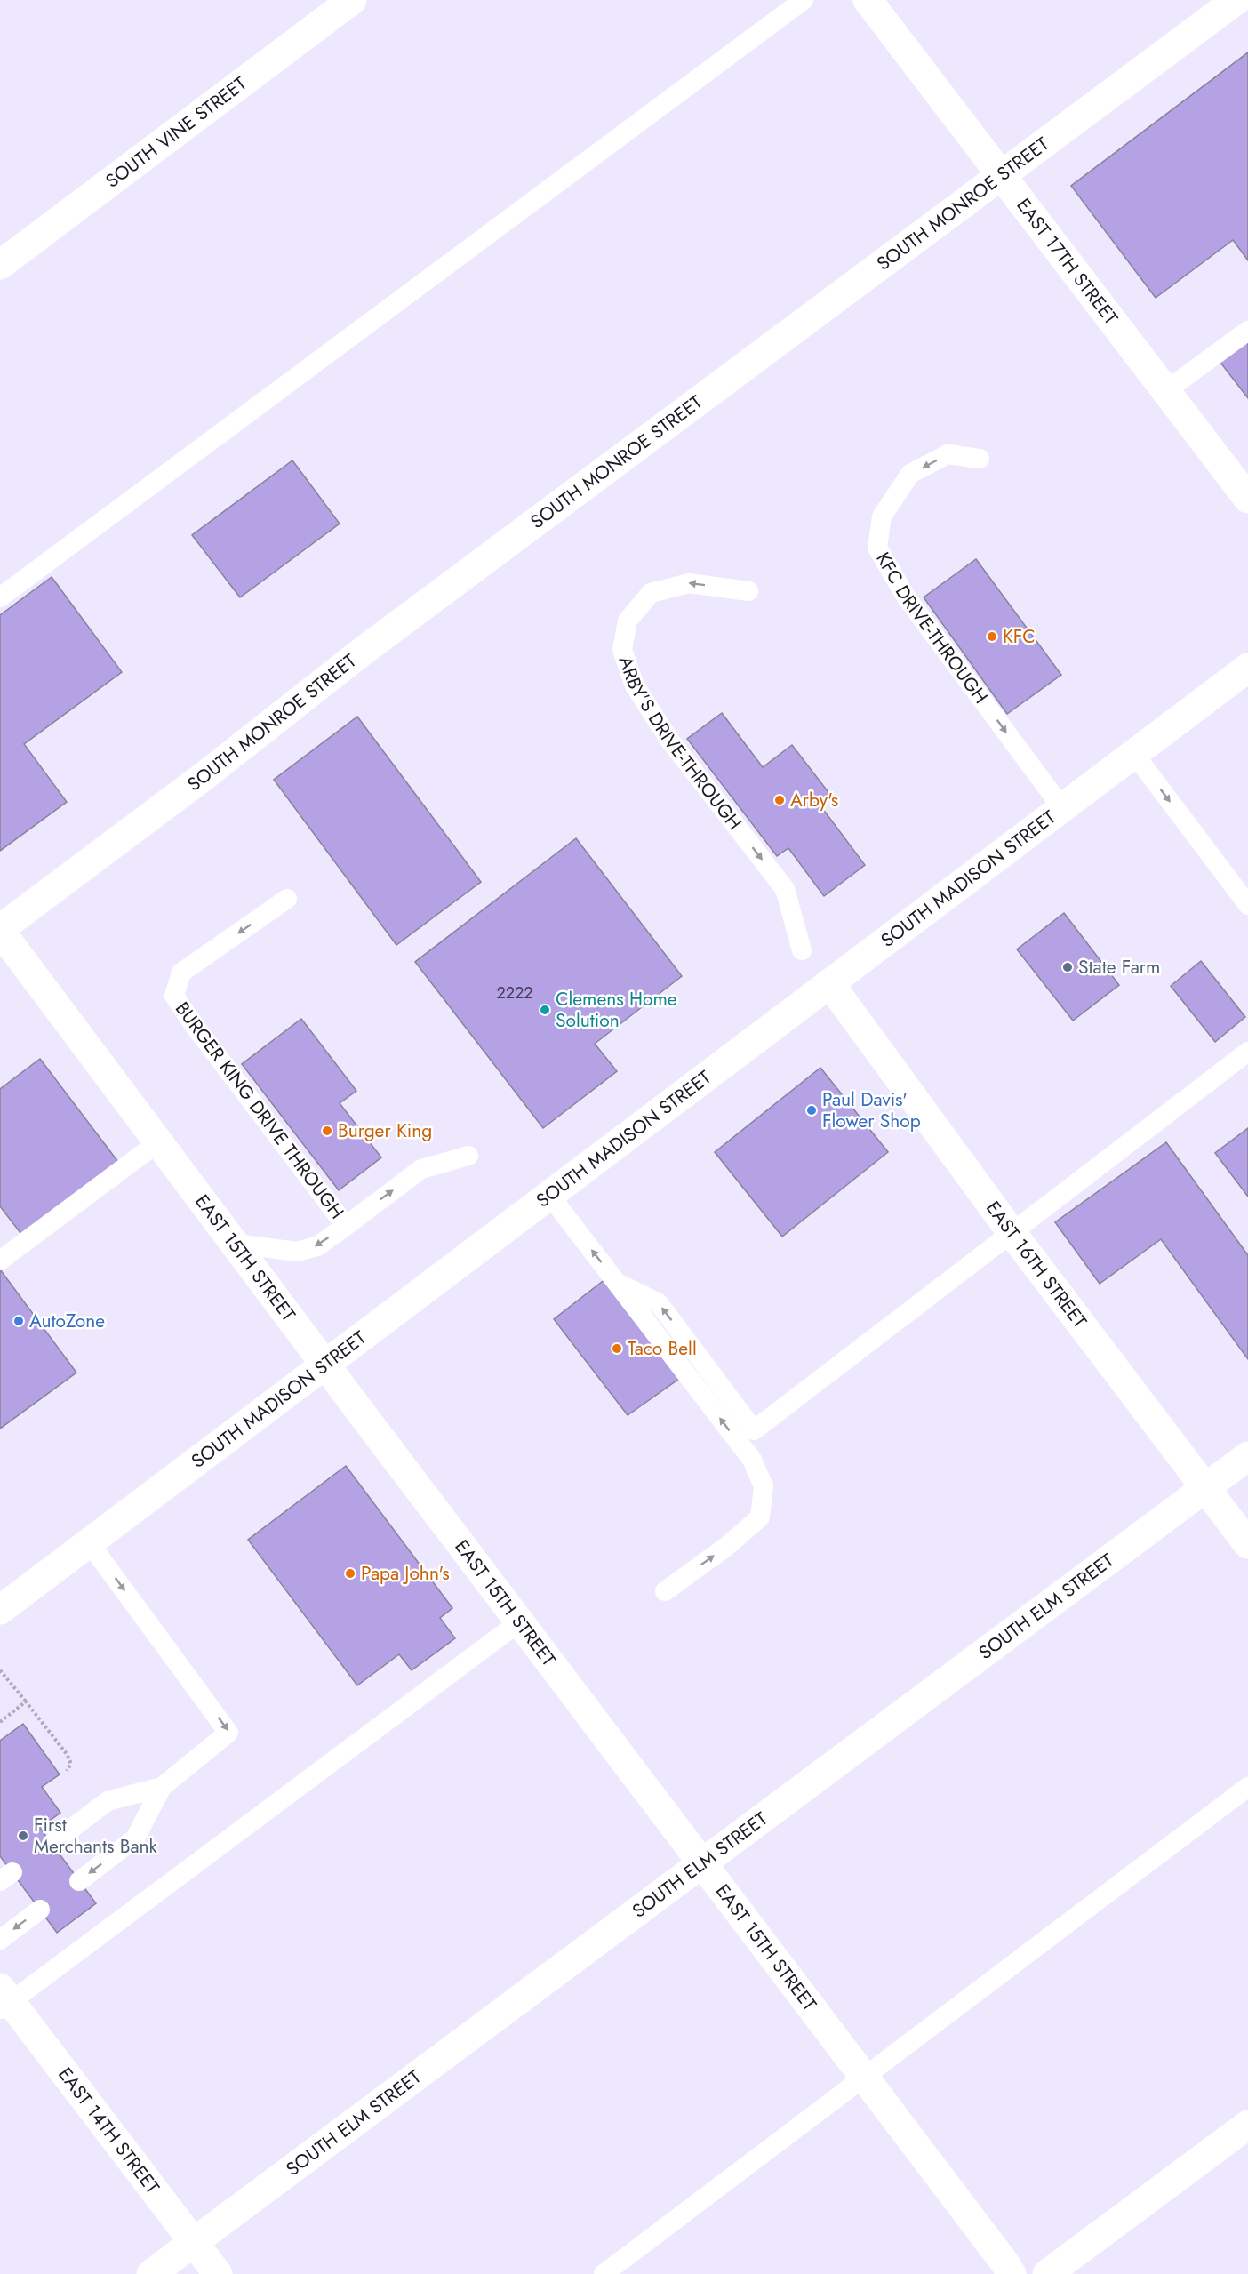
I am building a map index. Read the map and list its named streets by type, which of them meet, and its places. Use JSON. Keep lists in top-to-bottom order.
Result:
{
  "streets": {
    "street": [
      "SOUTH VINE STREET",
      "SOUTH MONROE STREET",
      "EAST 17TH STREET",
      "SOUTH MADISON STREET",
      "EAST 15TH STREET",
      "EAST 16TH STREET",
      "SOUTH ELM STREET",
      "EAST 14TH STREET"
    ],
    "lane": ["KFC DRIVE-THROUGH", "ARBY'S DRIVE-THROUGH", "BURGER KING DRIVE THROUGH"]
  },
  "crossings": [
    ["SOUTH MONROE STREET", "EAST 17TH STREET"],
    ["SOUTH MONROE STREET", "EAST 15TH STREET"],
    ["KFC DRIVE-THROUGH", "SOUTH MADISON STREET"],
    ["SOUTH MADISON STREET", "EAST 15TH STREET"],
    ["SOUTH MADISON STREET", "EAST 16TH STREET"],
    ["BURGER KING DRIVE THROUGH", "EAST 15TH STREET"],
    ["EAST 15TH STREET", "SOUTH ELM STREET"],
    ["EAST 16TH STREET", "SOUTH ELM STREET"],
    ["SOUTH ELM STREET", "EAST 14TH STREET"]
  ],
  "places": [
    "KFC",
    "Arby's",
    "State Farm",
    "Clemens Home Solution",
    "Paul Davis' Flower Shop",
    "Burger King",
    "AutoZone",
    "Taco Bell",
    "Papa John's",
    "First Merchants Bank"
  ],
  "house_numbers": ["2222"]
}
